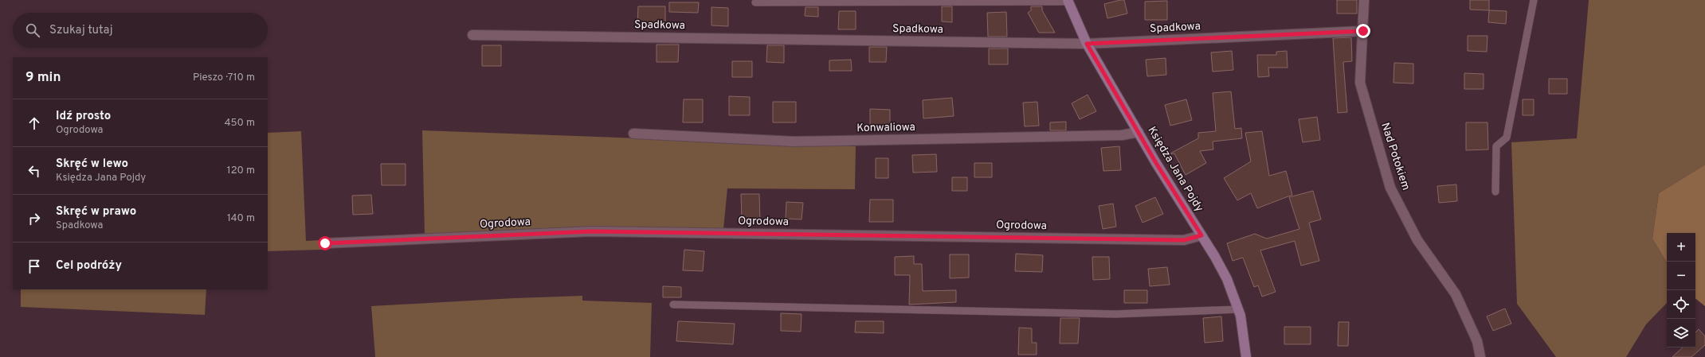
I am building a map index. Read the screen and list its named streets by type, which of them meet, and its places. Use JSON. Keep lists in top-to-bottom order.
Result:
{
  "streets": {
    "street": [
      "Spadkowa",
      "Konwaliowa",
      "Nad Potokiem",
      "Księdza Jana Pojdy",
      "Ogrodowa"
    ]
  },
  "crossings": [
    ["Spadkowa", "Nad Potokiem"],
    ["Spadkowa", "Księdza Jana Pojdy"],
    ["Konwaliowa", "Księdza Jana Pojdy"],
    ["Księdza Jana Pojdy", "Ogrodowa"]
  ],
  "page": {
    "search": "Szukaj tutaj",
    "heading": ["9 min", "Pieszo · 710 m"],
    "list": [
      ["Idź prosto", "Ogrodowa", "450 m"],
      ["Skręć w lewo", "Księdza Jana Pojdy", "120 m"],
      ["Skręć w prawo", "Spadkowa", "140 m"],
      "Cel podróży"
    ],
    "map_buttons": ["+", "−"]
  }
}
